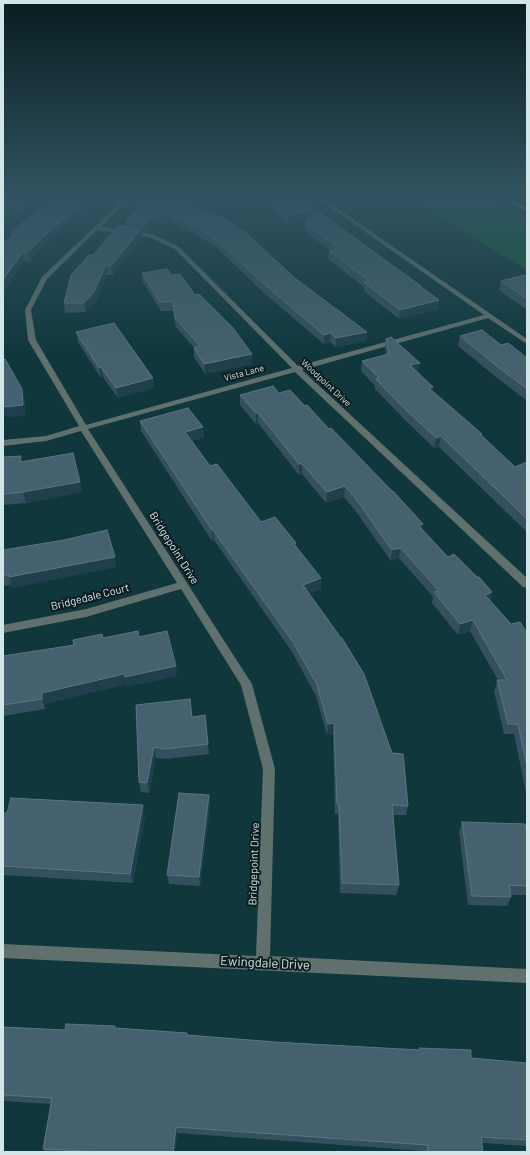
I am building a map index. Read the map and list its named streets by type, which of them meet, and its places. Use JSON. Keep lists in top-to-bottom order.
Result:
{
  "streets": {
    "street": [
      "Vista Lane",
      "Woodpoint Drive",
      "Bridgepoint Drive",
      "Bridgedale Court",
      "Ewingdale Drive"
    ]
  },
  "crossings": [
    ["Vista Lane", "Woodpoint Drive"],
    ["Vista Lane", "Bridgepoint Drive"],
    ["Bridgepoint Drive", "Bridgedale Court"],
    ["Bridgepoint Drive", "Ewingdale Drive"]
  ]
}
